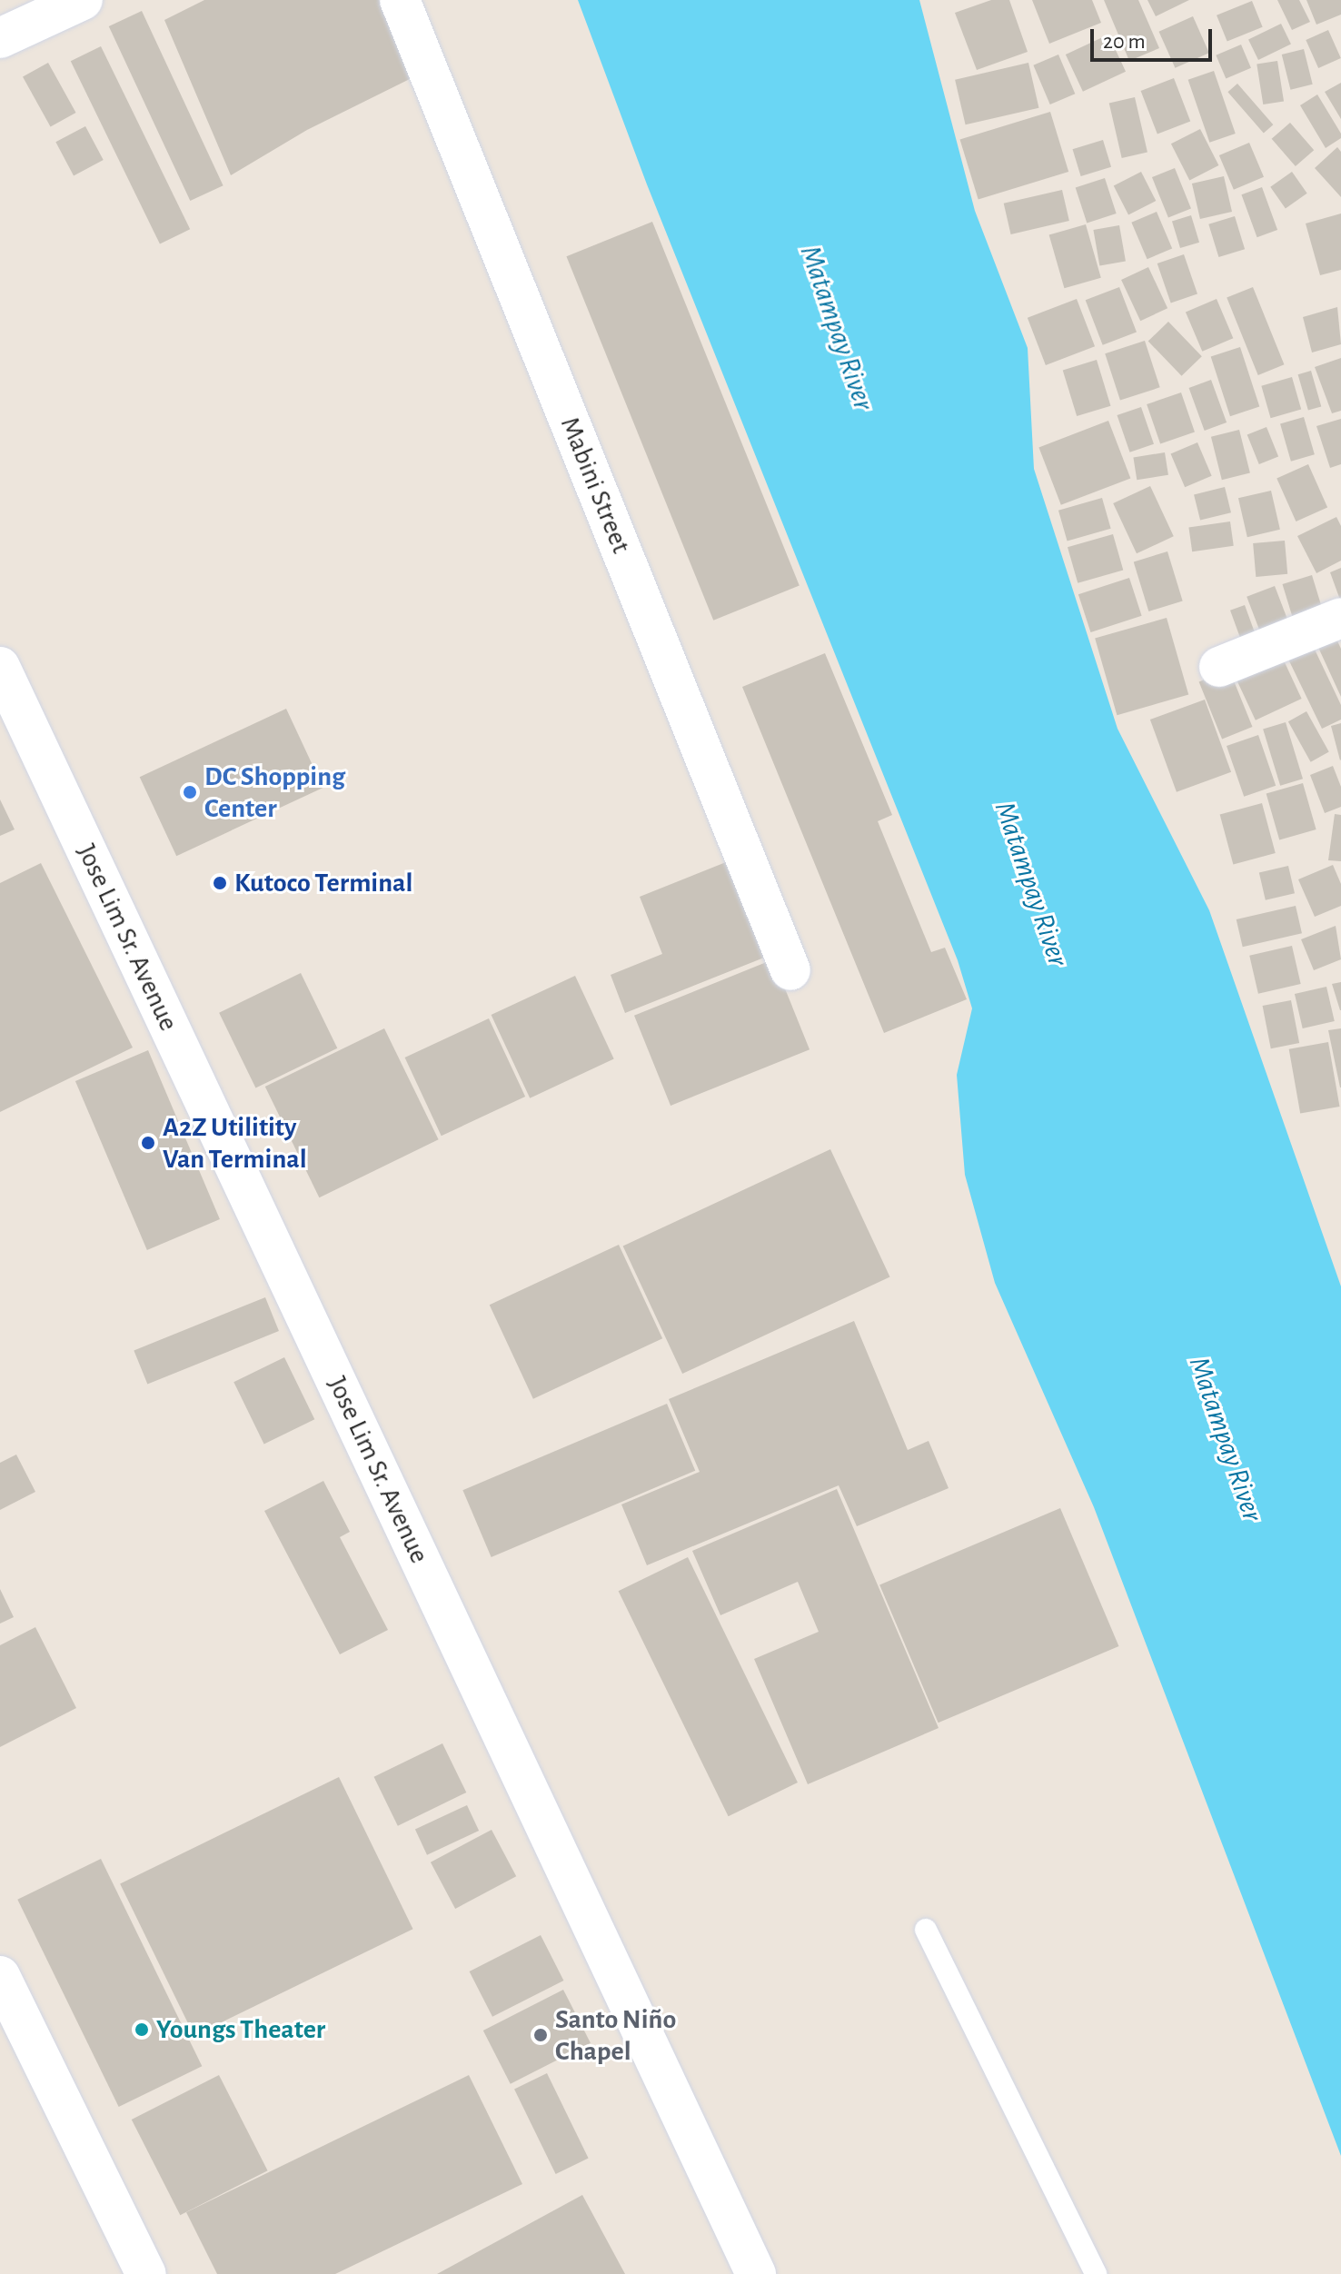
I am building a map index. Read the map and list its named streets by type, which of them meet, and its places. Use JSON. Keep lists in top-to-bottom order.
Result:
{
  "streets": {
    "main road": ["Mabini Street", "Jose Lim Sr. Avenue"]
  },
  "water": ["Matampay River"],
  "places": [
    "DC Shopping Center",
    "Kutoco Terminal",
    "A2Z Utilitity Van Terminal",
    "Youngs Theater",
    "Santo Niño Chapel"
  ],
  "scale_bar": "20 m"
}
